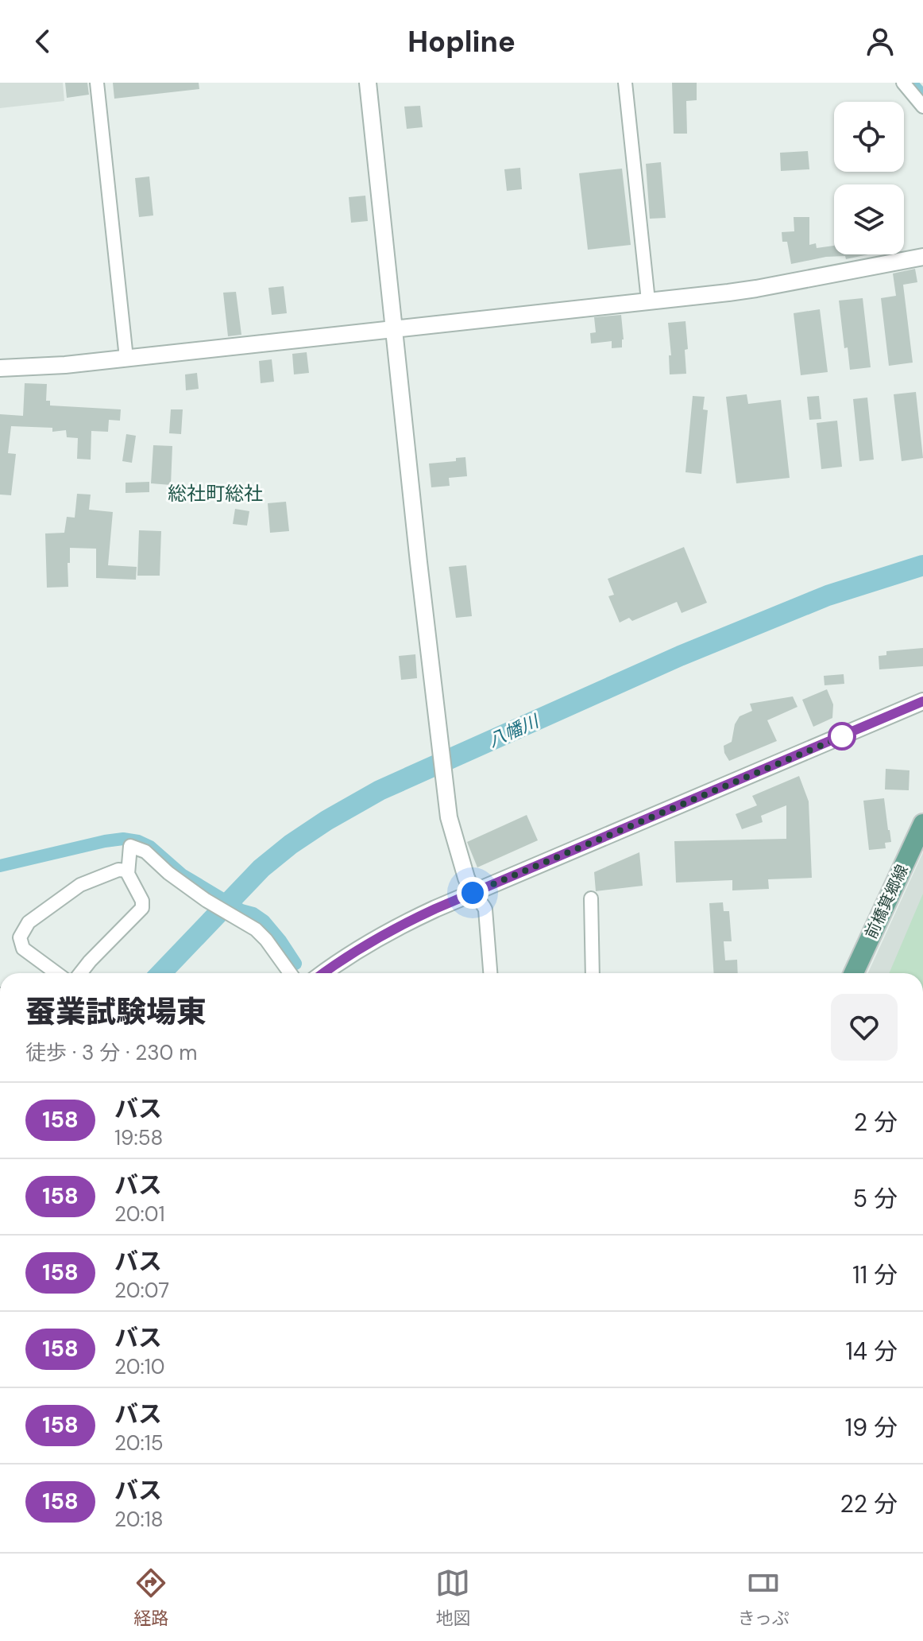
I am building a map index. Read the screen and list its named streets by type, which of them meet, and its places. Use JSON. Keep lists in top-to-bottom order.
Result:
{
  "streets": {
    "main road": ["前橋箕郷線"]
  },
  "districts": ["総社町総社"],
  "water": ["八幡川"],
  "lines": ["bus line 158"],
  "page": {
    "header": "Hopline",
    "heading": ["蚕業試験場東", "徒歩 · 3 分 · 230 m"],
    "list": [
      {
        "mark": "158",
        "name": "バス",
        "note": "19:58",
        "value": "2 分"
      },
      {
        "mark": "158",
        "name": "バス",
        "note": "20:01",
        "value": "5 分"
      },
      {
        "mark": "158",
        "name": "バス",
        "note": "20:07",
        "value": "11 分"
      },
      {
        "mark": "158",
        "name": "バス",
        "note": "20:10",
        "value": "14 分"
      },
      {
        "mark": "158",
        "name": "バス",
        "note": "20:15",
        "value": "19 分"
      },
      {
        "mark": "158",
        "name": "バス",
        "note": "20:18",
        "value": "22 分"
      }
    ],
    "tabs": ["経路", "地図", "きっぷ"]
  }
}
